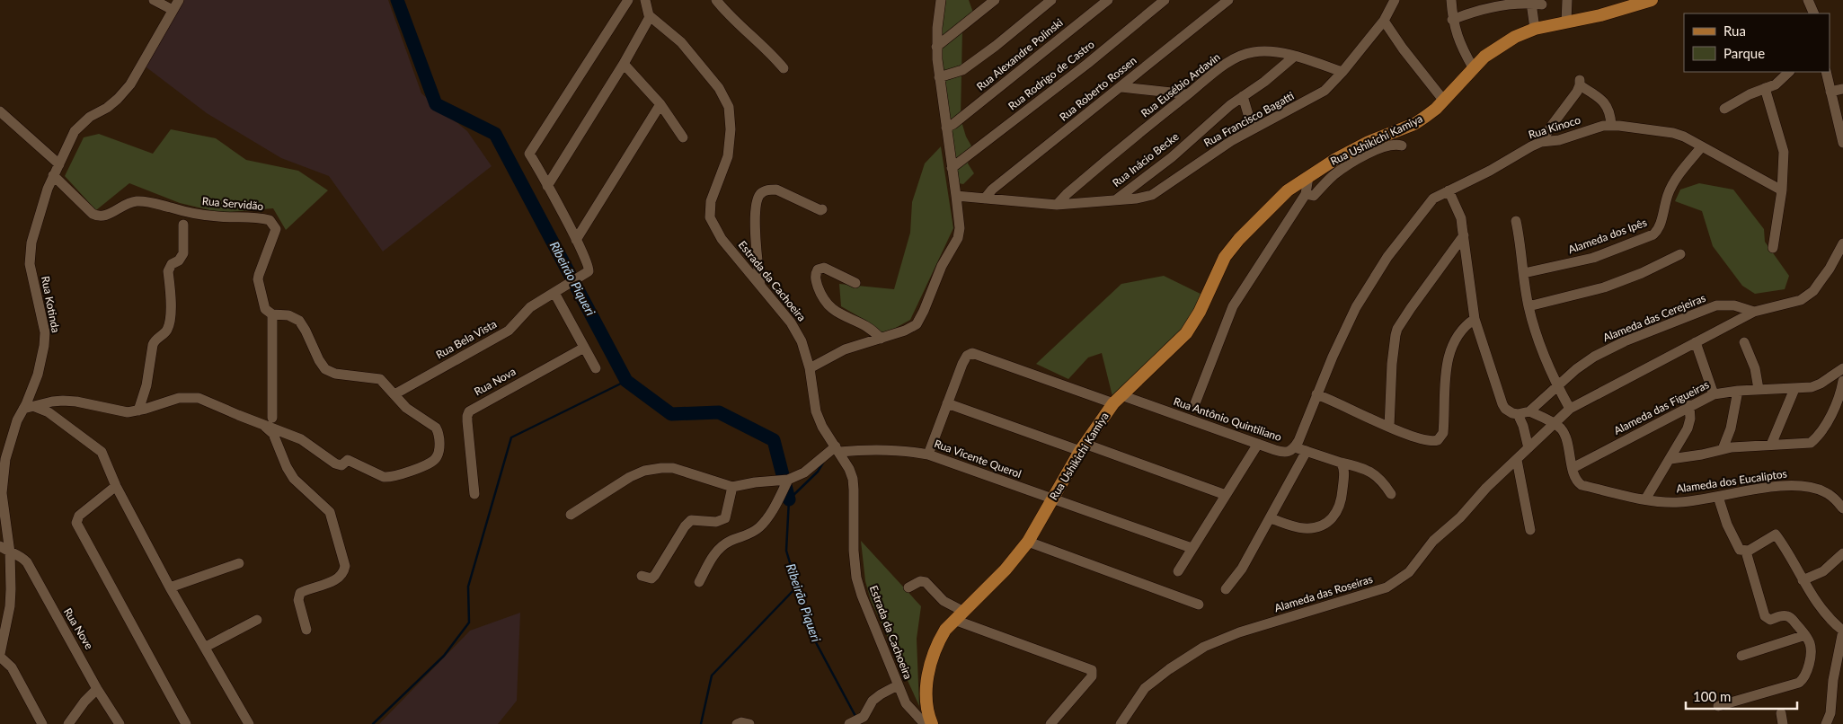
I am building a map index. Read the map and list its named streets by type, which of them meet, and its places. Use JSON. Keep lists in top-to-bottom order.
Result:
{
  "streets": {
    "main road": ["Rua Ushikichi Kamiya"],
    "street": [
      "Rua Alexandre Polinski",
      "Rua Rodrigo de Castro",
      "Rua Eusébio Ardavin",
      "Rua Roberto Rossen",
      "Rua Francisco Bagatti",
      "Rua Kinoco",
      "Rua Inácio Becke",
      "Rua Servidão",
      "Alameda dos Ipês",
      "Estrada da Cachoeira",
      "Rua Kotinda",
      "Alameda das Cerejeiras",
      "Rua Bela Vista",
      "Rua Nova",
      "Alameda das Figueiras",
      "Rua Antônio Quintiliano",
      "Rua Vicente Querol",
      "Alameda dos Eucaliptos",
      "Alameda das Roseiras",
      "Rua Nove"
    ]
  },
  "crossings": [
    ["Rua Eusébio Ardavin", "Rua Francisco Bagatti"],
    ["Rua Eusébio Ardavin", "Rua Inácio Becke"],
    ["Rua Roberto Rossen", "Rua Inácio Becke"],
    ["Rua Francisco Bagatti", "Rua Inácio Becke"],
    ["Rua Kinoco", "Alameda dos Ipês"],
    ["Rua Kinoco", "Rua Antônio Quintiliano"],
    ["Rua Ushikichi Kamiya", "Rua Antônio Quintiliano"],
    ["Rua Ushikichi Kamiya", "Rua Vicente Querol"],
    ["Rua Servidão", "Rua Kotinda"],
    ["Estrada da Cachoeira", "Rua Vicente Querol"],
    ["Rua Kotinda", "Rua Nove"],
    ["Alameda das Cerejeiras", "Alameda dos Eucaliptos"],
    ["Alameda das Figueiras", "Alameda dos Eucaliptos"],
    ["Alameda dos Eucaliptos", "Alameda das Roseiras"]
  ],
  "water": ["Ribeirão Piqueri"],
  "legend": ["Rua", "Parque"],
  "scale_bar": "100 m"
}
